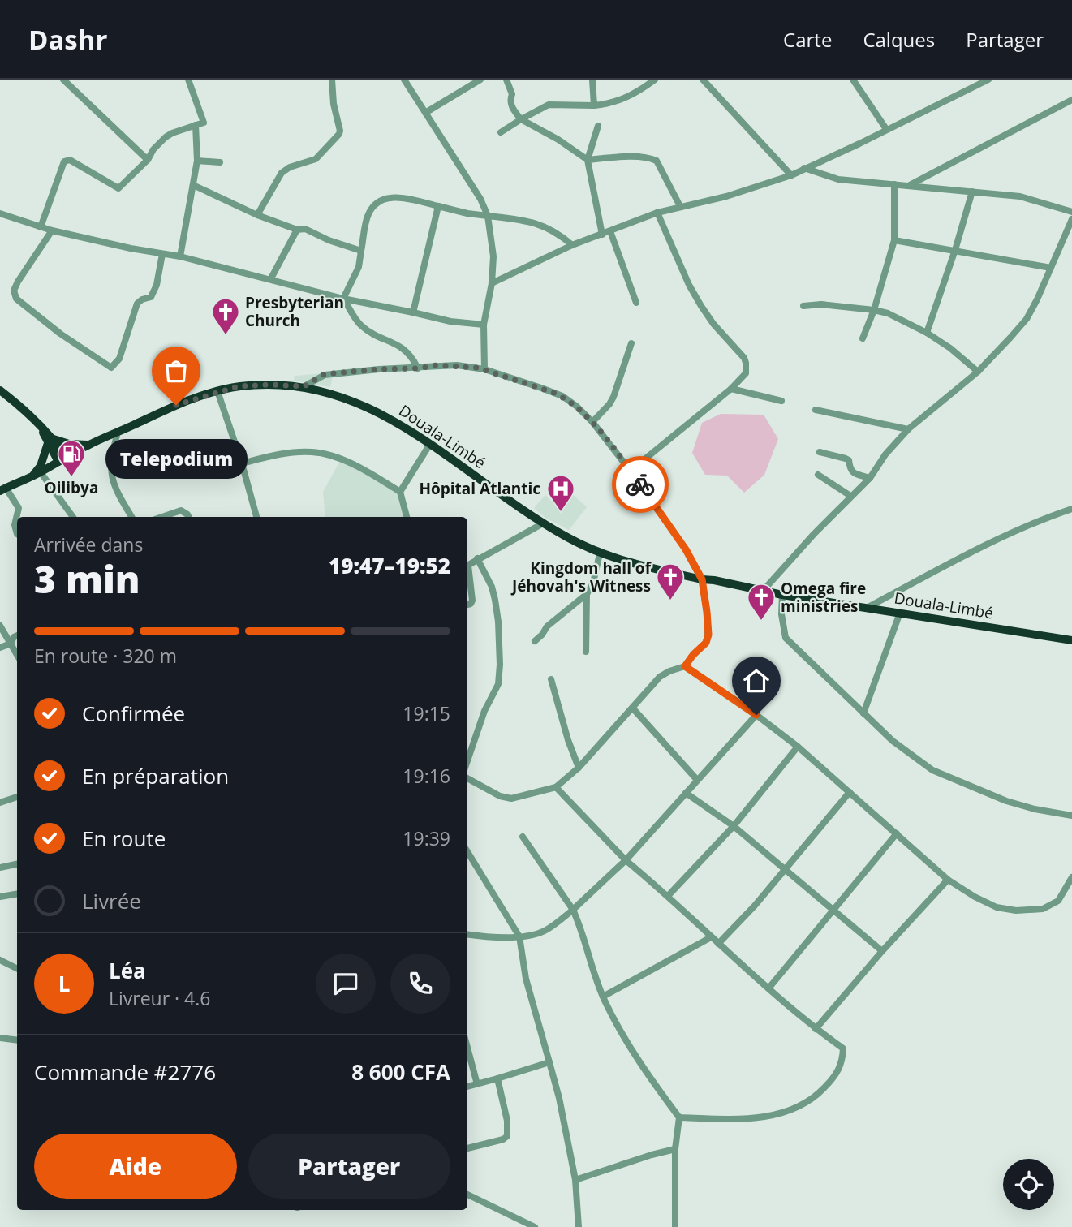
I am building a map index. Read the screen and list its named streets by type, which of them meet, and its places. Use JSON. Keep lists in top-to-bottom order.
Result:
{
  "streets": {
    "highway": ["Douala-Limbé"]
  },
  "places": {
    "church": ["Presbyterian Church", "Kingdom hall of Jéhovah's Witness", "Omega fire ministries"],
    "other": ["Telepodium"],
    "fuel station": ["Oilibya"],
    "hospital": ["Hôpital Atlantic"]
  },
  "page": {
    "header": "Dashr",
    "nav": ["Carte", "Calques", "Partager"],
    "bubble": "Telepodium",
    "heading": ["3 min", "Arrivée dans", "19:47–19:52"],
    "panel": [
      "Léa",
      "Livreur · 4.6",
      "Commande #2776",
      "8 600 CFA"
    ],
    "bar": "En route · 320 m",
    "list": [
      ["Confirmée", "19:15"],
      ["En préparation", "19:16"],
      ["En route", "19:39"],
      "Livrée"
    ],
    "round": "L",
    "buttons": ["Aide", "Partager"]
  }
}
